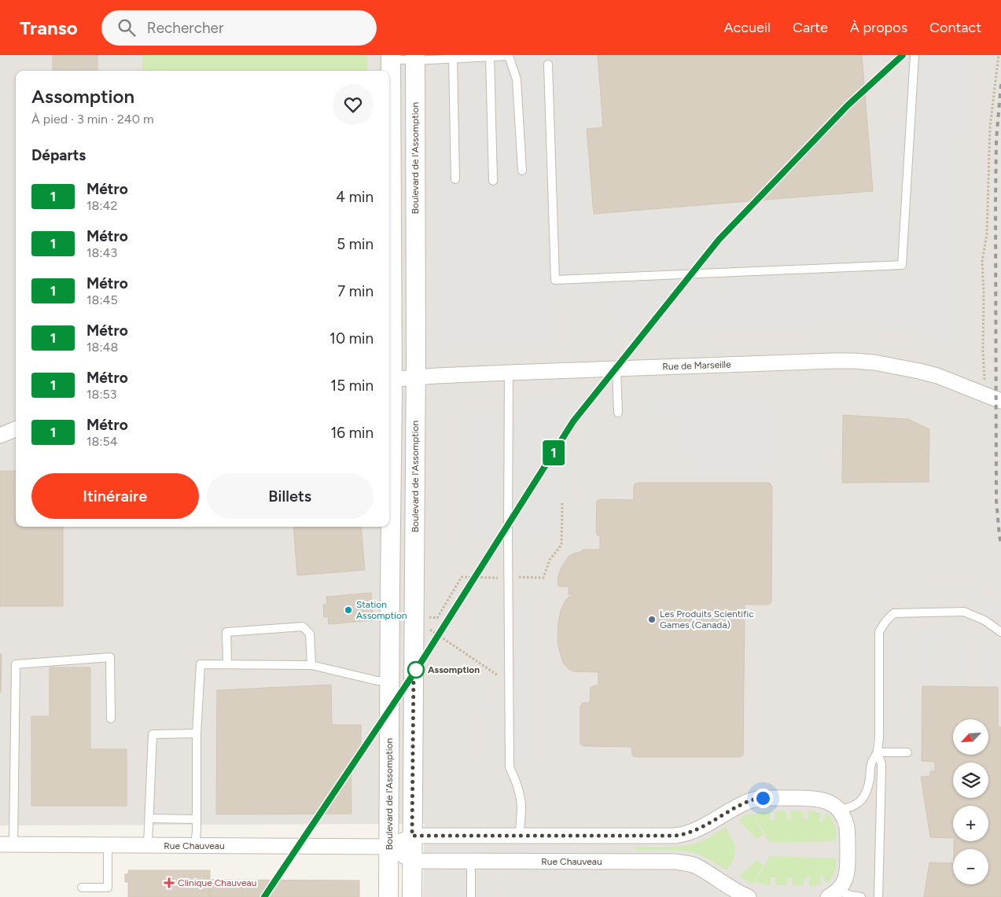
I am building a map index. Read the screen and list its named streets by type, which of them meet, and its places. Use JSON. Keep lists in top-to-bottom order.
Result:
{
  "streets": {
    "street": ["Boulevard de l'Assomption", "Rue de Marseille", "Rue Chauveau"]
  },
  "crossings": [
    ["Boulevard de l'Assomption", "Rue de Marseille"],
    ["Boulevard de l'Assomption", "Rue Chauveau"]
  ],
  "places": {
    "other": ["Station Assomption", "Les Produits Scientific Games (Canada)", "Assomption"],
    "health": ["Clinique Chauveau"]
  },
  "lines": ["metro line 1"],
  "north": "bottom left",
  "page": {
    "header": "Transo",
    "search": "Rechercher",
    "nav": [
      "Accueil",
      "Carte",
      "À propos",
      "Contact"
    ],
    "on_map": "1",
    "heading": [
      ["Assomption", "À pied · 3 min · 240 m"],
      "Départs"
    ],
    "list": [
      {
        "mark": "1",
        "name": "Métro",
        "note": "18:42",
        "value": "4 min"
      },
      {
        "mark": "1",
        "name": "Métro",
        "note": "18:43",
        "value": "5 min"
      },
      {
        "mark": "1",
        "name": "Métro",
        "note": "18:45",
        "value": "7 min"
      },
      {
        "mark": "1",
        "name": "Métro",
        "note": "18:48",
        "value": "10 min"
      },
      {
        "mark": "1",
        "name": "Métro",
        "note": "18:53",
        "value": "15 min"
      },
      {
        "mark": "1",
        "name": "Métro",
        "note": "18:54",
        "value": "16 min"
      }
    ],
    "buttons": ["Itinéraire", "Billets"],
    "map_buttons": ["+", "−"]
  }
}
